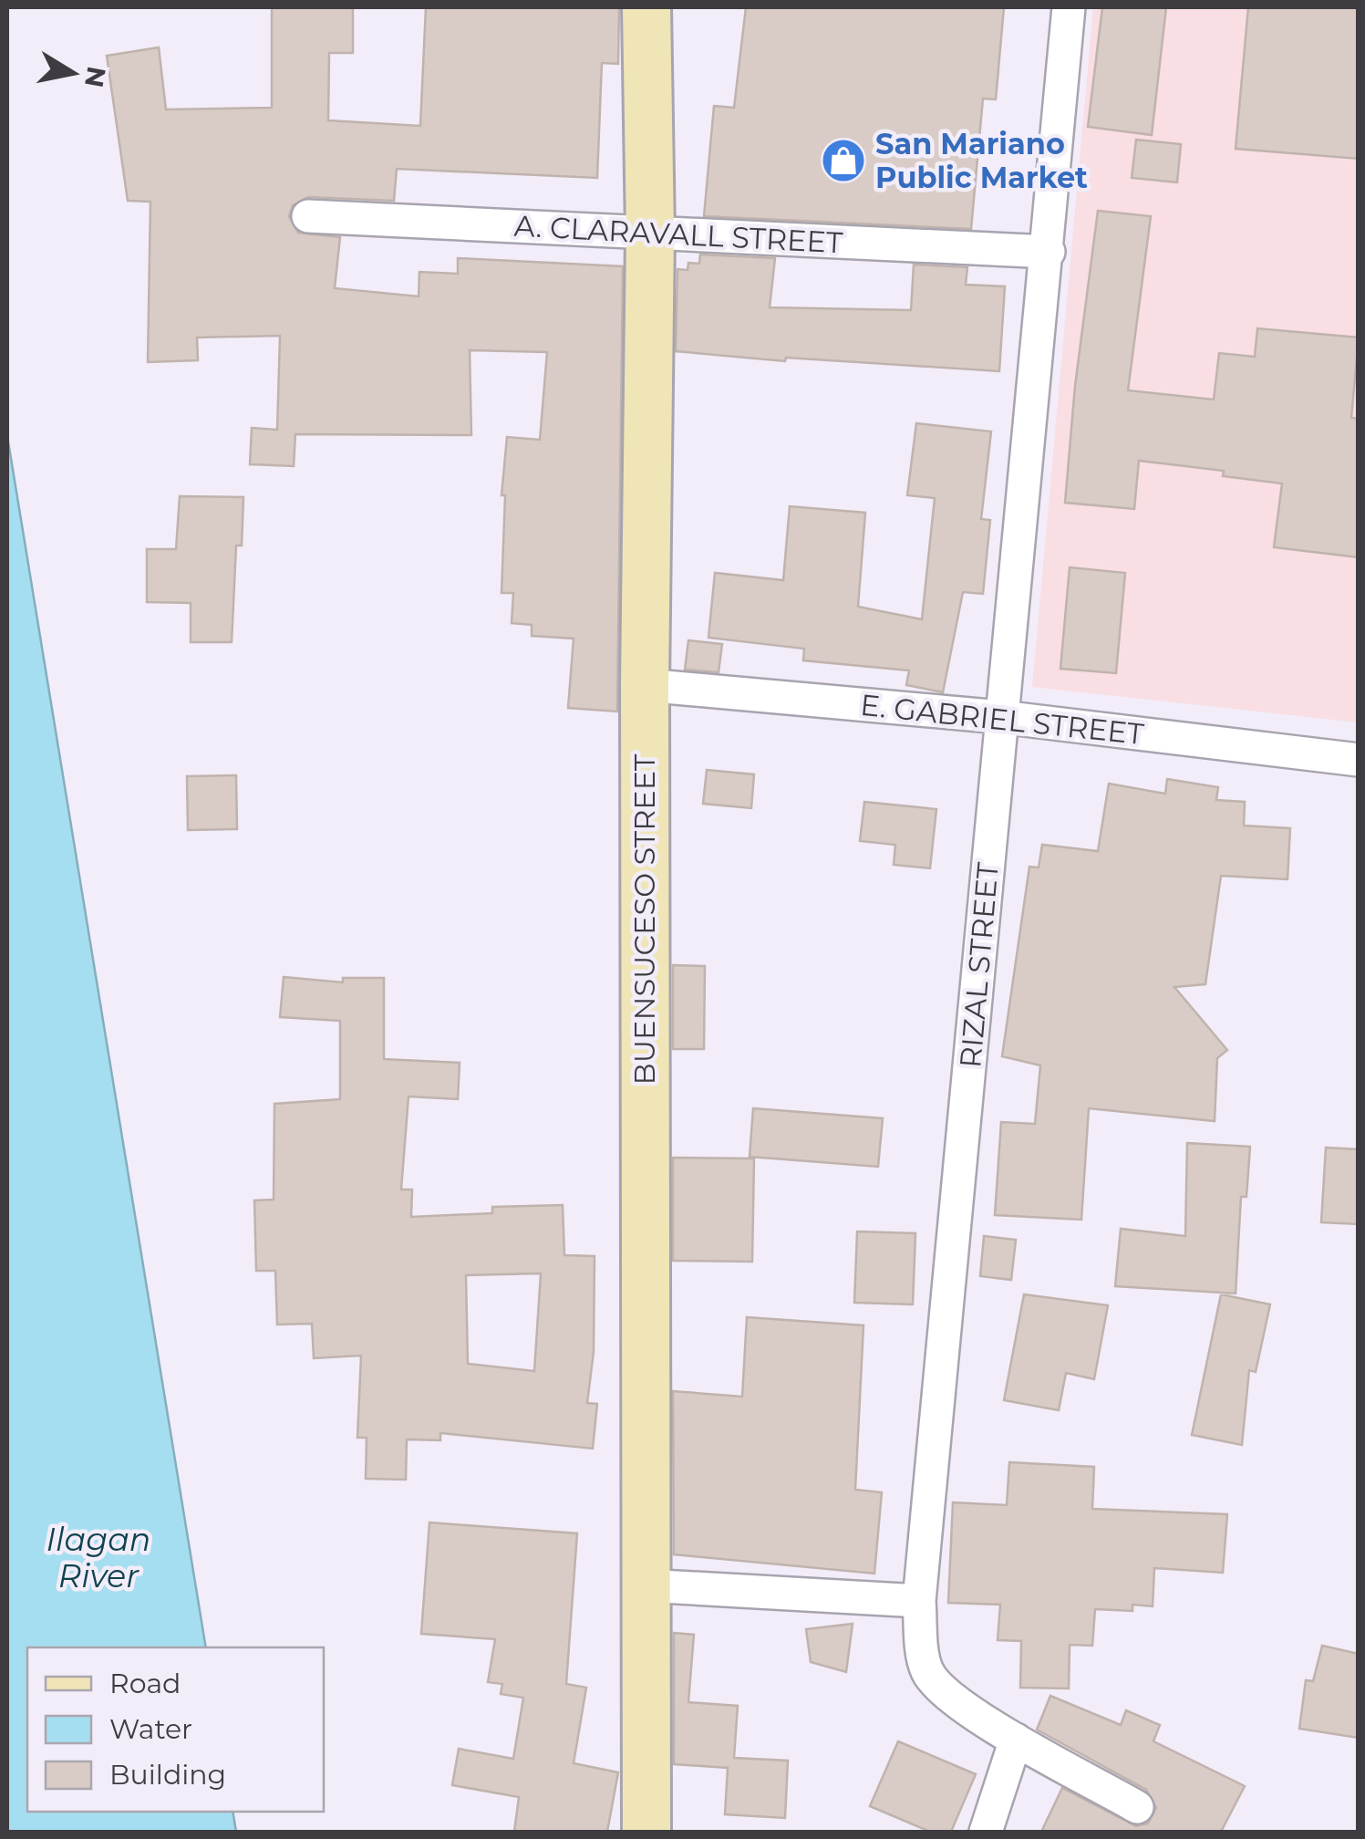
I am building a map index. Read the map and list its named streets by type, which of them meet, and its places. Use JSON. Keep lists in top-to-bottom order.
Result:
{
  "streets": {
    "street": [
      "A. CLARAVALL STREET",
      "E. GABRIEL STREET",
      "BUENSUCESO STREET",
      "RIZAL STREET"
    ]
  },
  "crossings": [
    ["A. CLARAVALL STREET", "BUENSUCESO STREET"],
    ["A. CLARAVALL STREET", "RIZAL STREET"],
    ["E. GABRIEL STREET", "BUENSUCESO STREET"],
    ["E. GABRIEL STREET", "RIZAL STREET"]
  ],
  "water": ["Ilagan River"],
  "places": {
    "shop": ["San Mariano Public Market"]
  },
  "legend": ["Road", "Water", "Building"],
  "north": "right"
}
